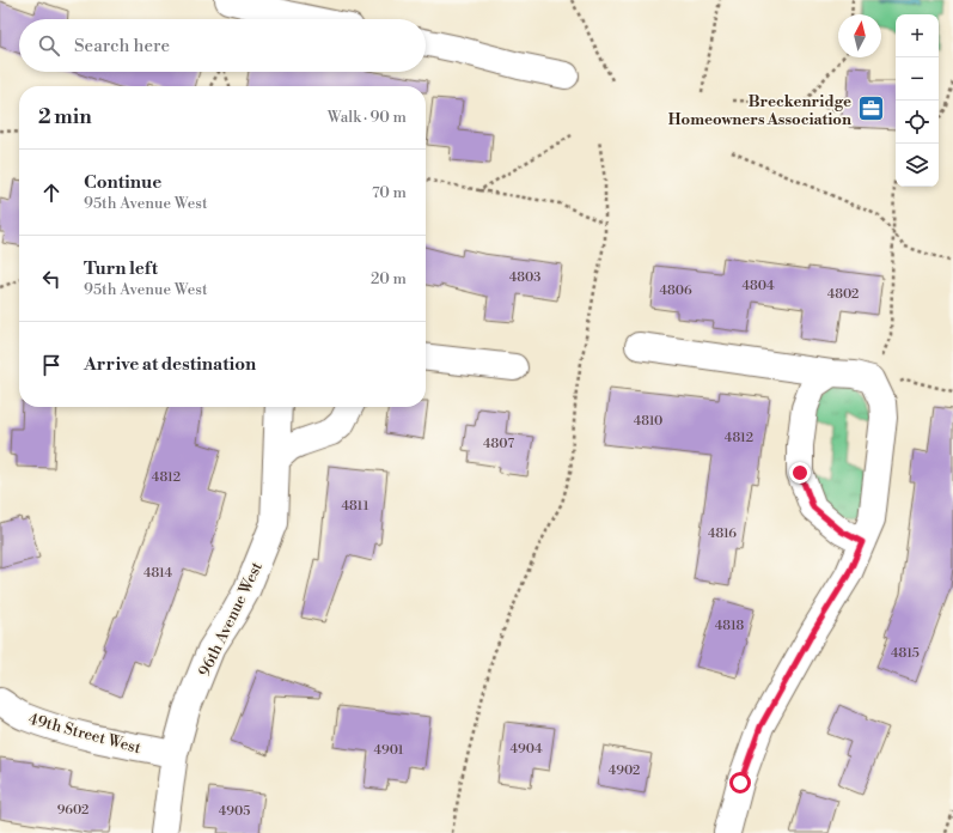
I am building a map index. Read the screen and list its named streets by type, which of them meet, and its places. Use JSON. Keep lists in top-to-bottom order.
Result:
{
  "streets": {
    "street": ["96th Avenue West", "49th Street West"]
  },
  "crossings": [
    ["96th Avenue West", "49th Street West"]
  ],
  "places": {
    "office": ["Breckenridge Homeowners Association"]
  },
  "house_numbers": [
    "4803",
    "4804",
    "4806",
    "4802",
    "4810",
    "4812",
    "4807",
    "4812",
    "4811",
    "4816",
    "4814",
    "4818",
    "4815",
    "4904",
    "4901",
    "4902",
    "9602",
    "4905"
  ],
  "north": "top",
  "page": {
    "map_buttons": ["+", "−"],
    "search": "Search here",
    "heading": ["2 min", "Walk · 90 m"],
    "list": [
      ["Continue", "95th Avenue West", "70 m"],
      ["Turn left", "95th Avenue West", "20 m"],
      "Arrive at destination"
    ]
  }
}
